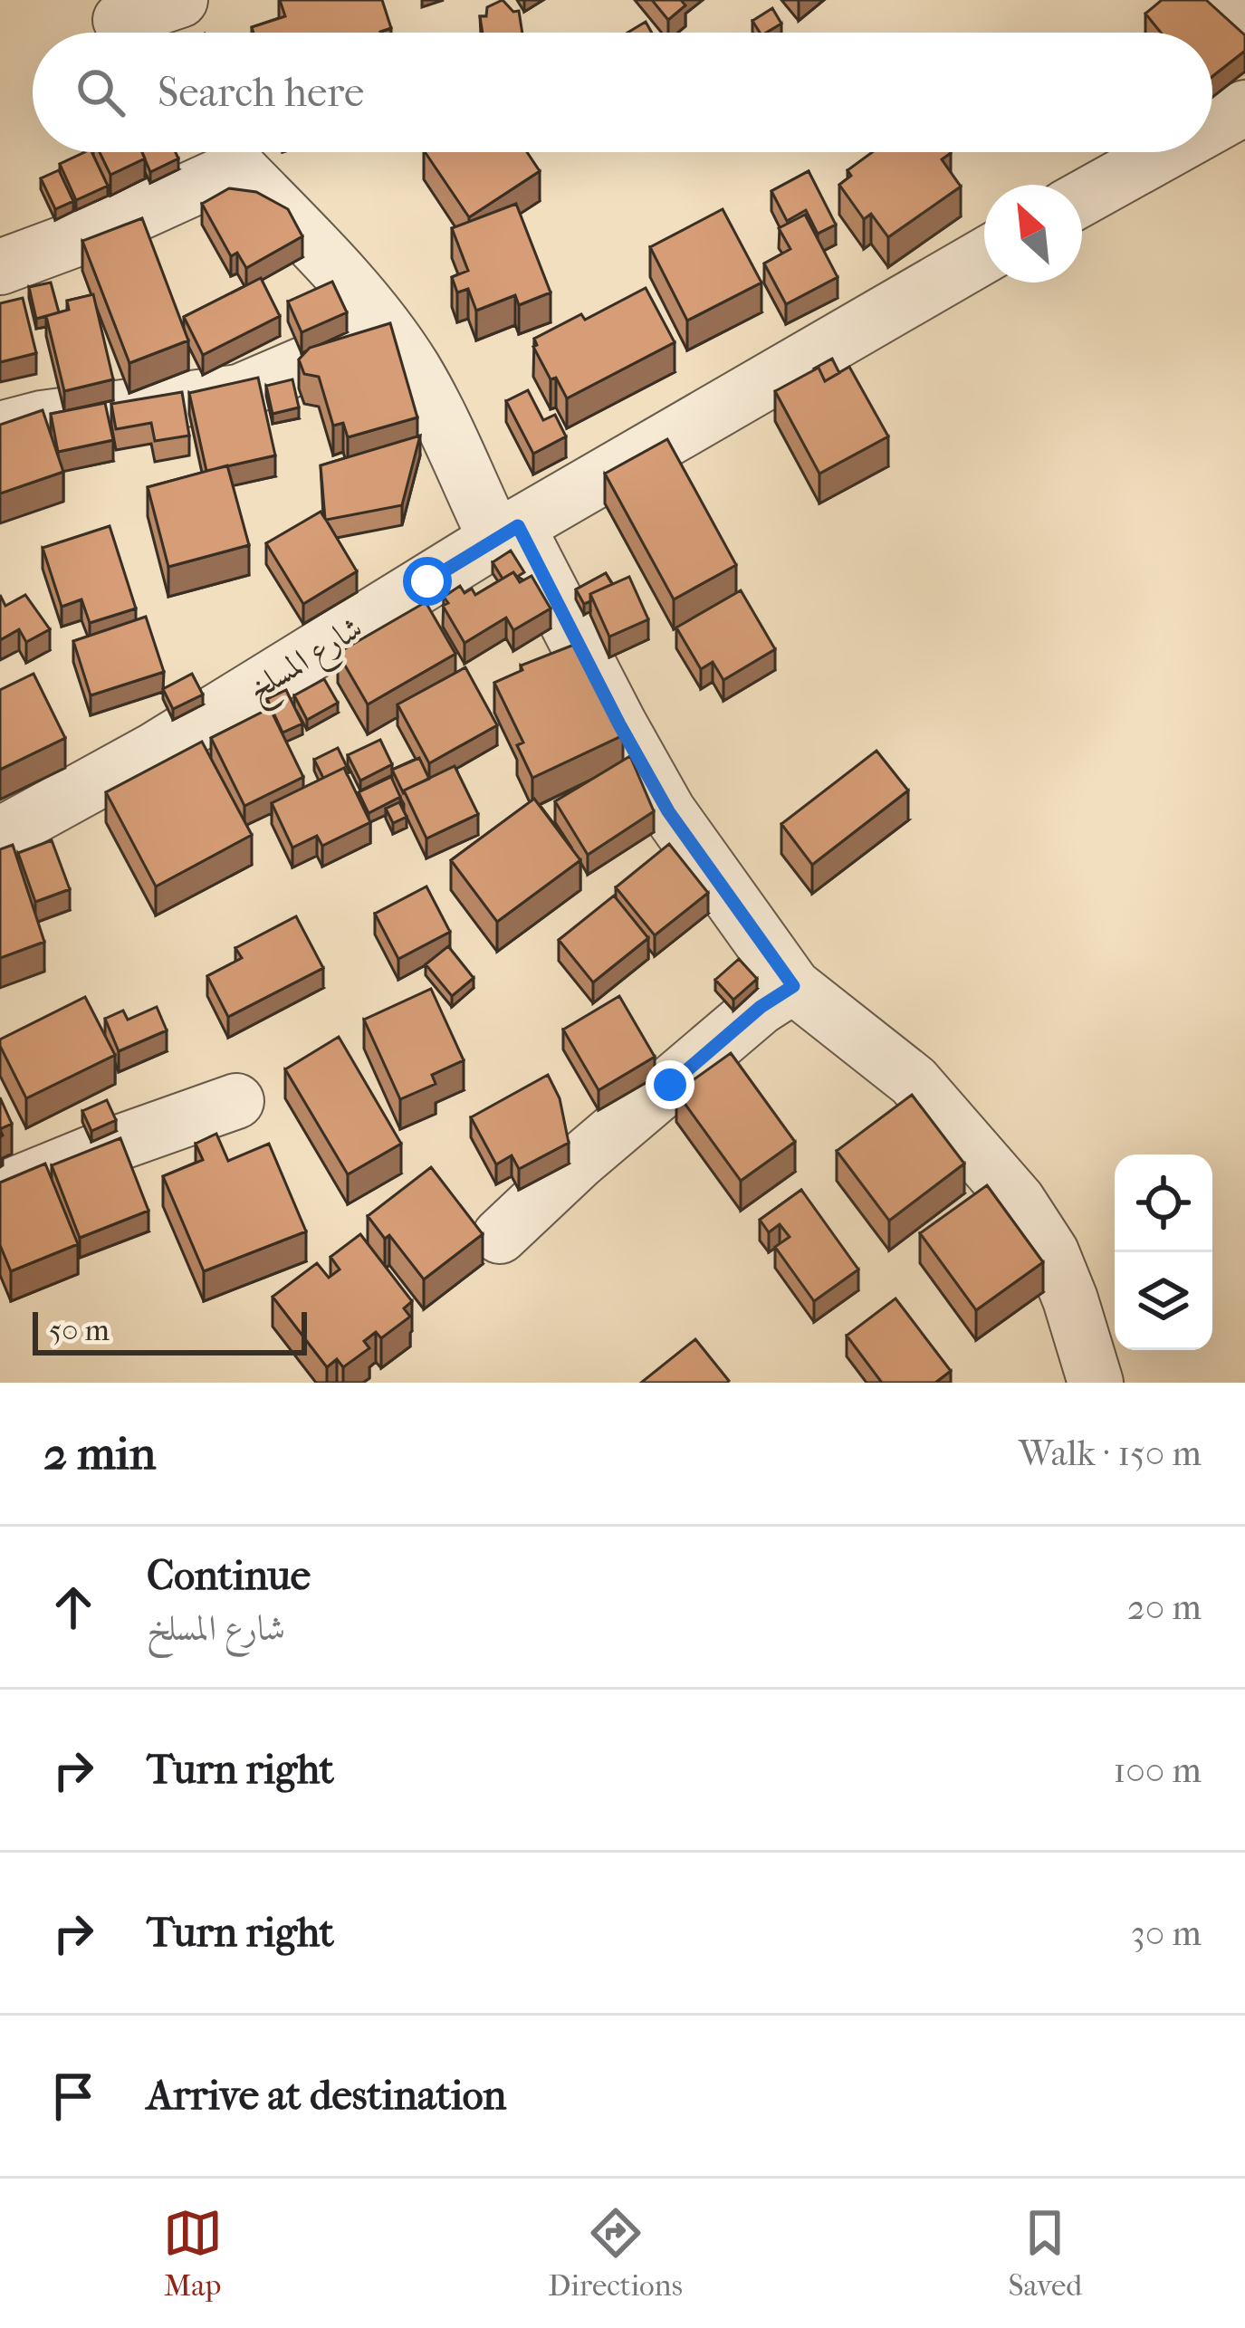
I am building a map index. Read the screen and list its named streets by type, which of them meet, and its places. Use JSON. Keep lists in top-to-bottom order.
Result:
{
  "streets": {
    "street": ["شارع المسلخ"]
  },
  "scale_bar": "50 m",
  "north": "top left",
  "page": {
    "search": "Search here",
    "scale": "50 m",
    "heading": ["2 min", "Walk · 150 m"],
    "list": [
      ["Continue", "شارع المسلخ", "20 m"],
      ["Turn right", "100 m"],
      ["Turn right", "30 m"],
      "Arrive at destination"
    ],
    "nav": ["Map", "Directions", "Saved"]
  }
}
